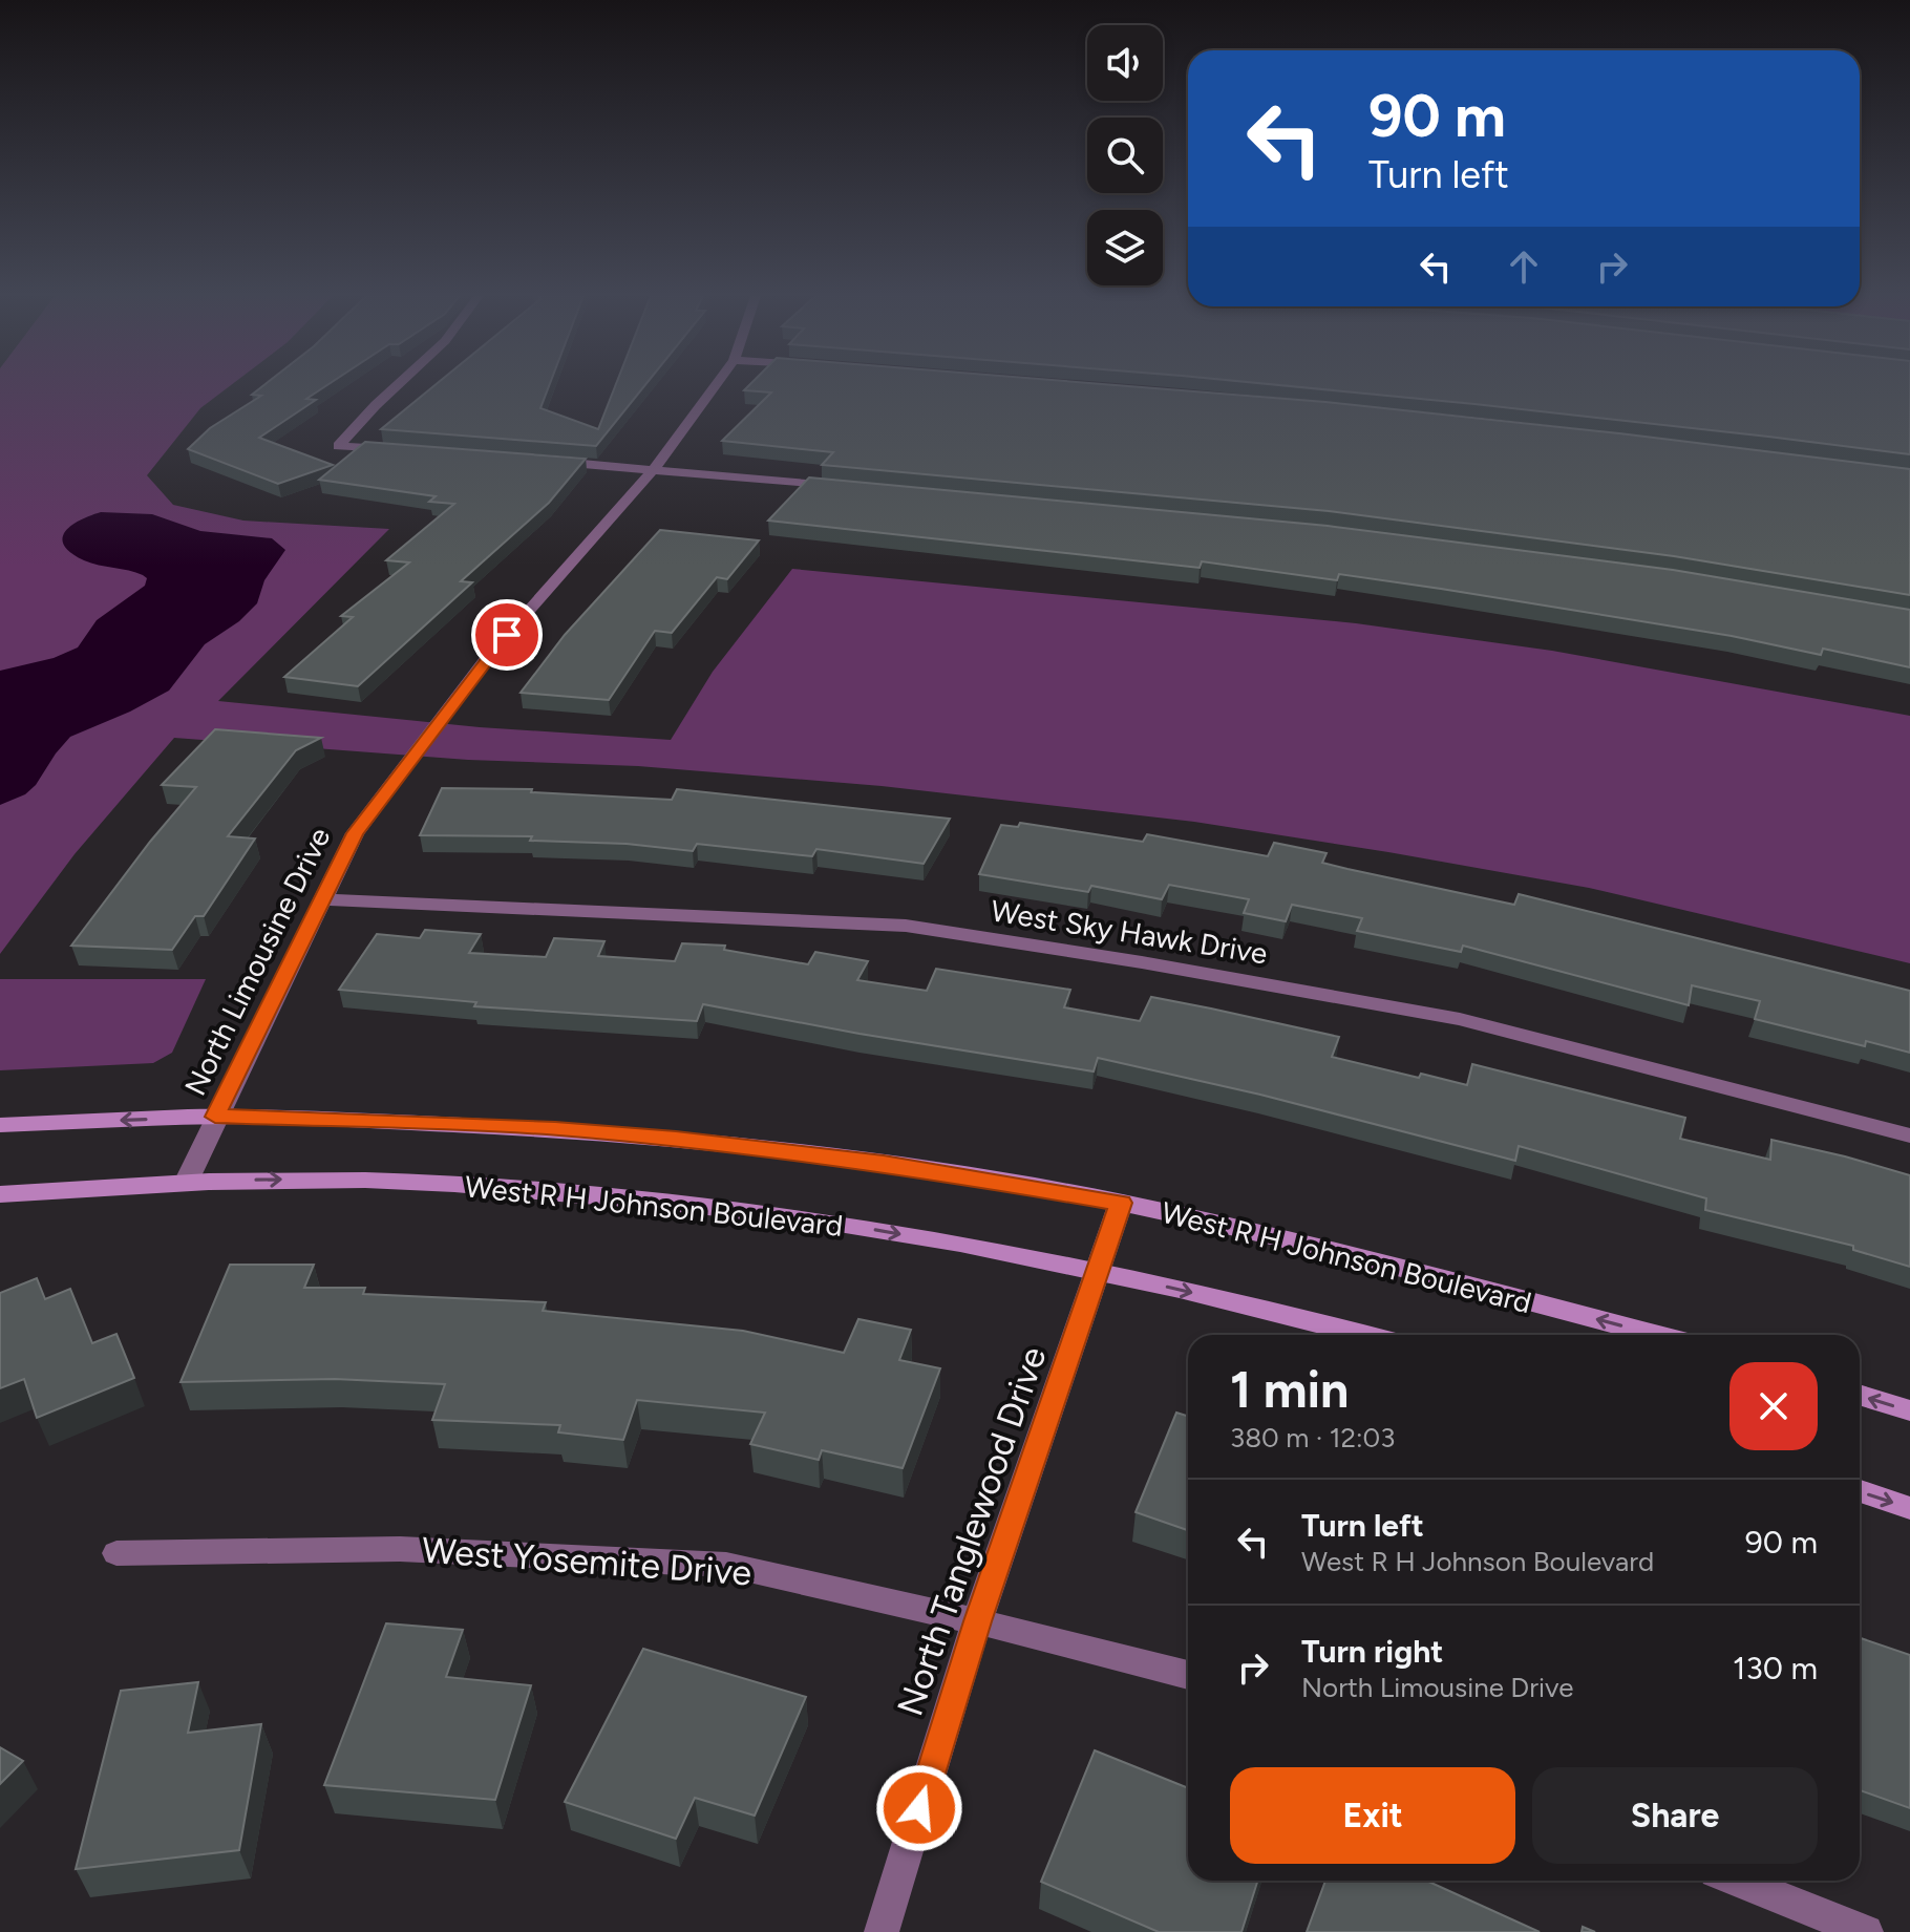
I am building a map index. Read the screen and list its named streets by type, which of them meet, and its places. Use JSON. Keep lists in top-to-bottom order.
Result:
{
  "streets": {
    "main road": ["West R H Johnson Boulevard"],
    "street": [
      "West Sky Hawk Drive",
      "North Limousine Drive",
      "North Tanglewood Drive",
      "West Yosemite Drive"
    ]
  },
  "crossings": [
    ["West Sky Hawk Drive", "North Limousine Drive"],
    ["North Limousine Drive", "West R H Johnson Boulevard"],
    ["West R H Johnson Boulevard", "North Tanglewood Drive"],
    ["North Tanglewood Drive", "West Yosemite Drive"]
  ],
  "page": {
    "turn": ["90 m", "Turn left"],
    "heading": ["1 min", "380 m · 12:03"],
    "list": [
      {
        "name": "Turn left",
        "note": "West R H Johnson Boulevard",
        "value": "90 m"
      },
      {
        "name": "Turn right",
        "note": "North Limousine Drive",
        "value": "130 m"
      }
    ],
    "buttons": ["Exit", "Share"]
  }
}
